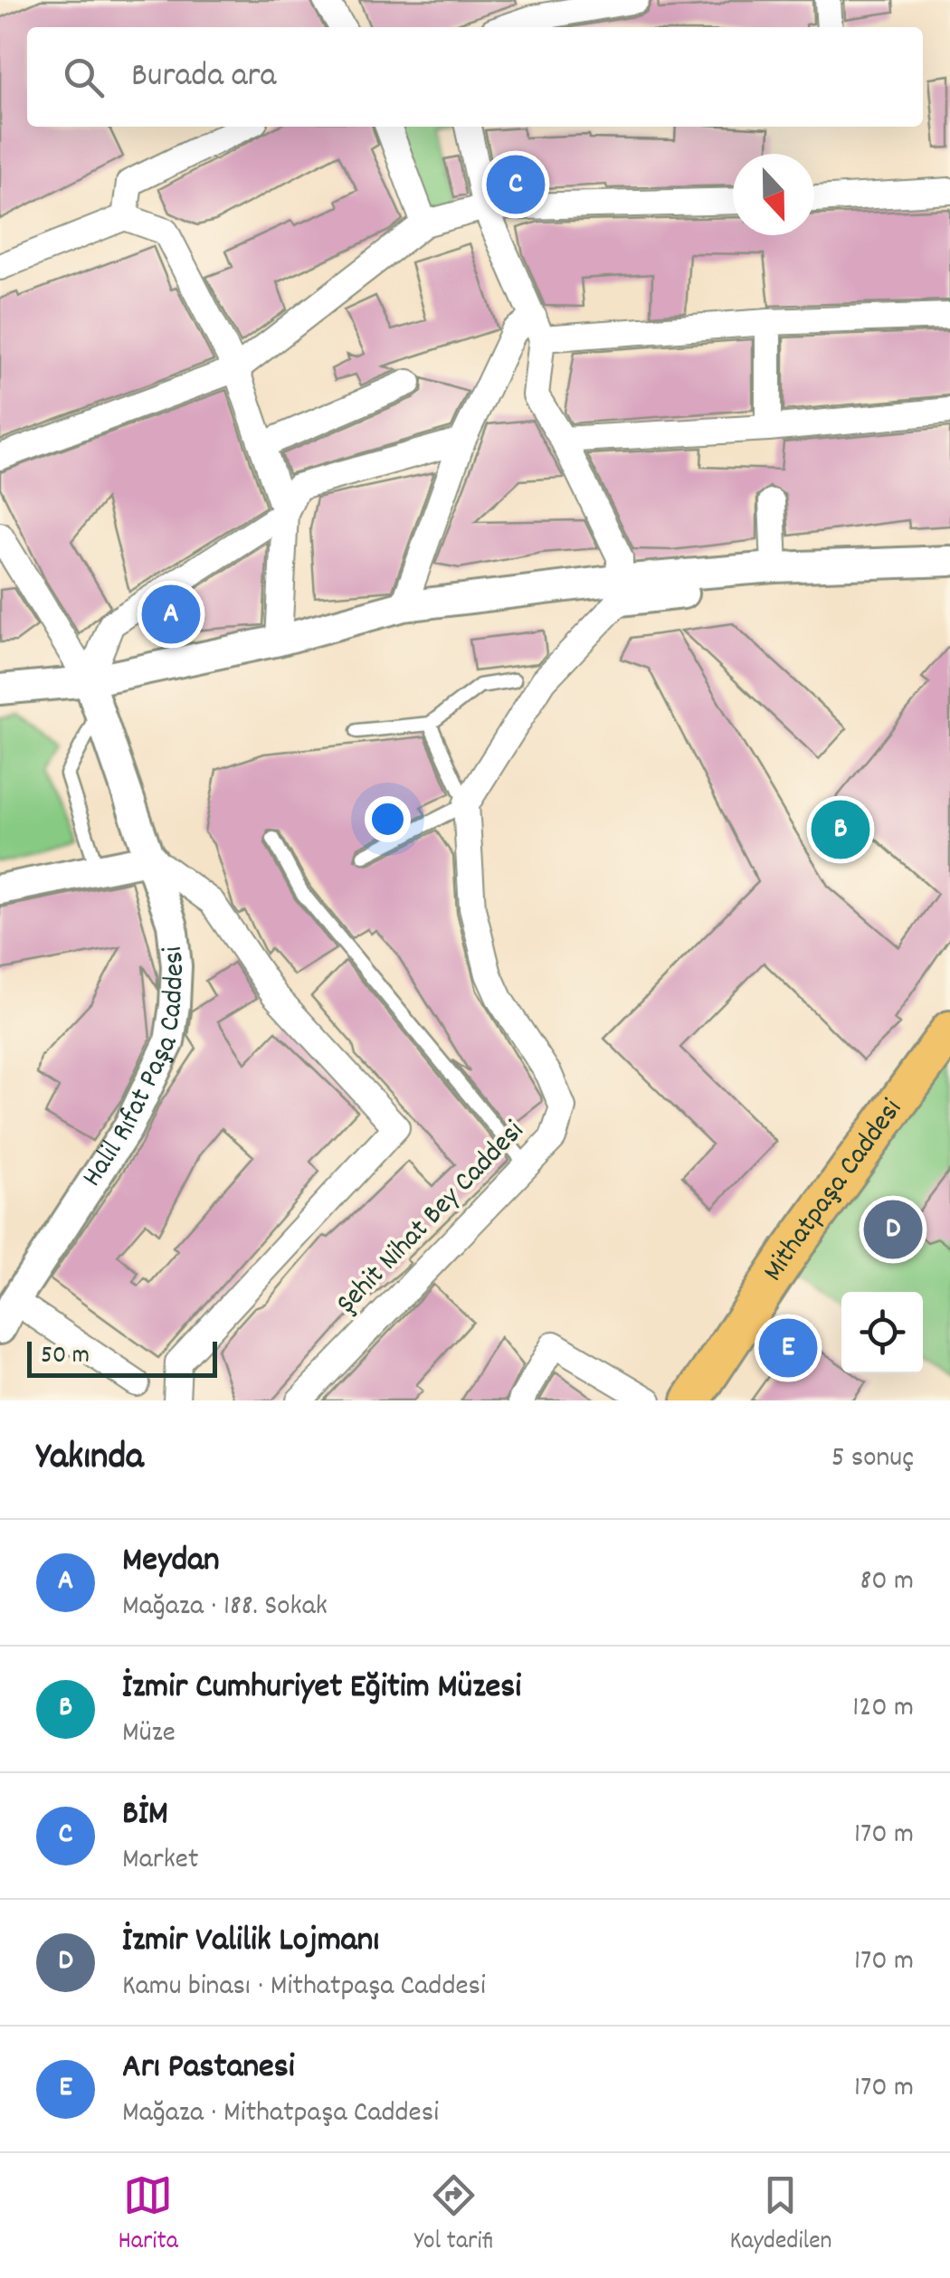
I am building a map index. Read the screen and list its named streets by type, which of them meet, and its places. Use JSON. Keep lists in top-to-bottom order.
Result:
{
  "streets": {
    "main road": ["Mithatpaşa Caddesi"],
    "street": ["Halil Rıfat Paşa Caddesi", "Şehit Nihat Bey Caddesi"]
  },
  "scale_bar": "50 m",
  "north": "bottom",
  "page": {
    "search": "Burada ara",
    "pins": [
      "C",
      "A",
      "B",
      "D",
      "E"
    ],
    "scale": "50 m",
    "heading": ["Yakında", "5 sonuç"],
    "list": [
      {
        "mark": "A",
        "name": "Meydan",
        "note": "Mağaza · 188. Sokak",
        "value": "80 m"
      },
      {
        "mark": "B",
        "name": "İzmir Cumhuriyet Eğitim Müzesi",
        "note": "Müze",
        "value": "120 m"
      },
      {
        "mark": "C",
        "name": "BİM",
        "note": "Market",
        "value": "170 m"
      },
      {
        "mark": "D",
        "name": "İzmir Valilik Lojmanı",
        "note": "Kamu binası · Mithatpaşa Caddesi",
        "value": "170 m"
      },
      {
        "mark": "E",
        "name": "Arı Pastanesi",
        "note": "Mağaza · Mithatpaşa Caddesi",
        "value": "170 m"
      }
    ],
    "nav": ["Harita", "Yol tarifi", "Kaydedilen"]
  }
}
